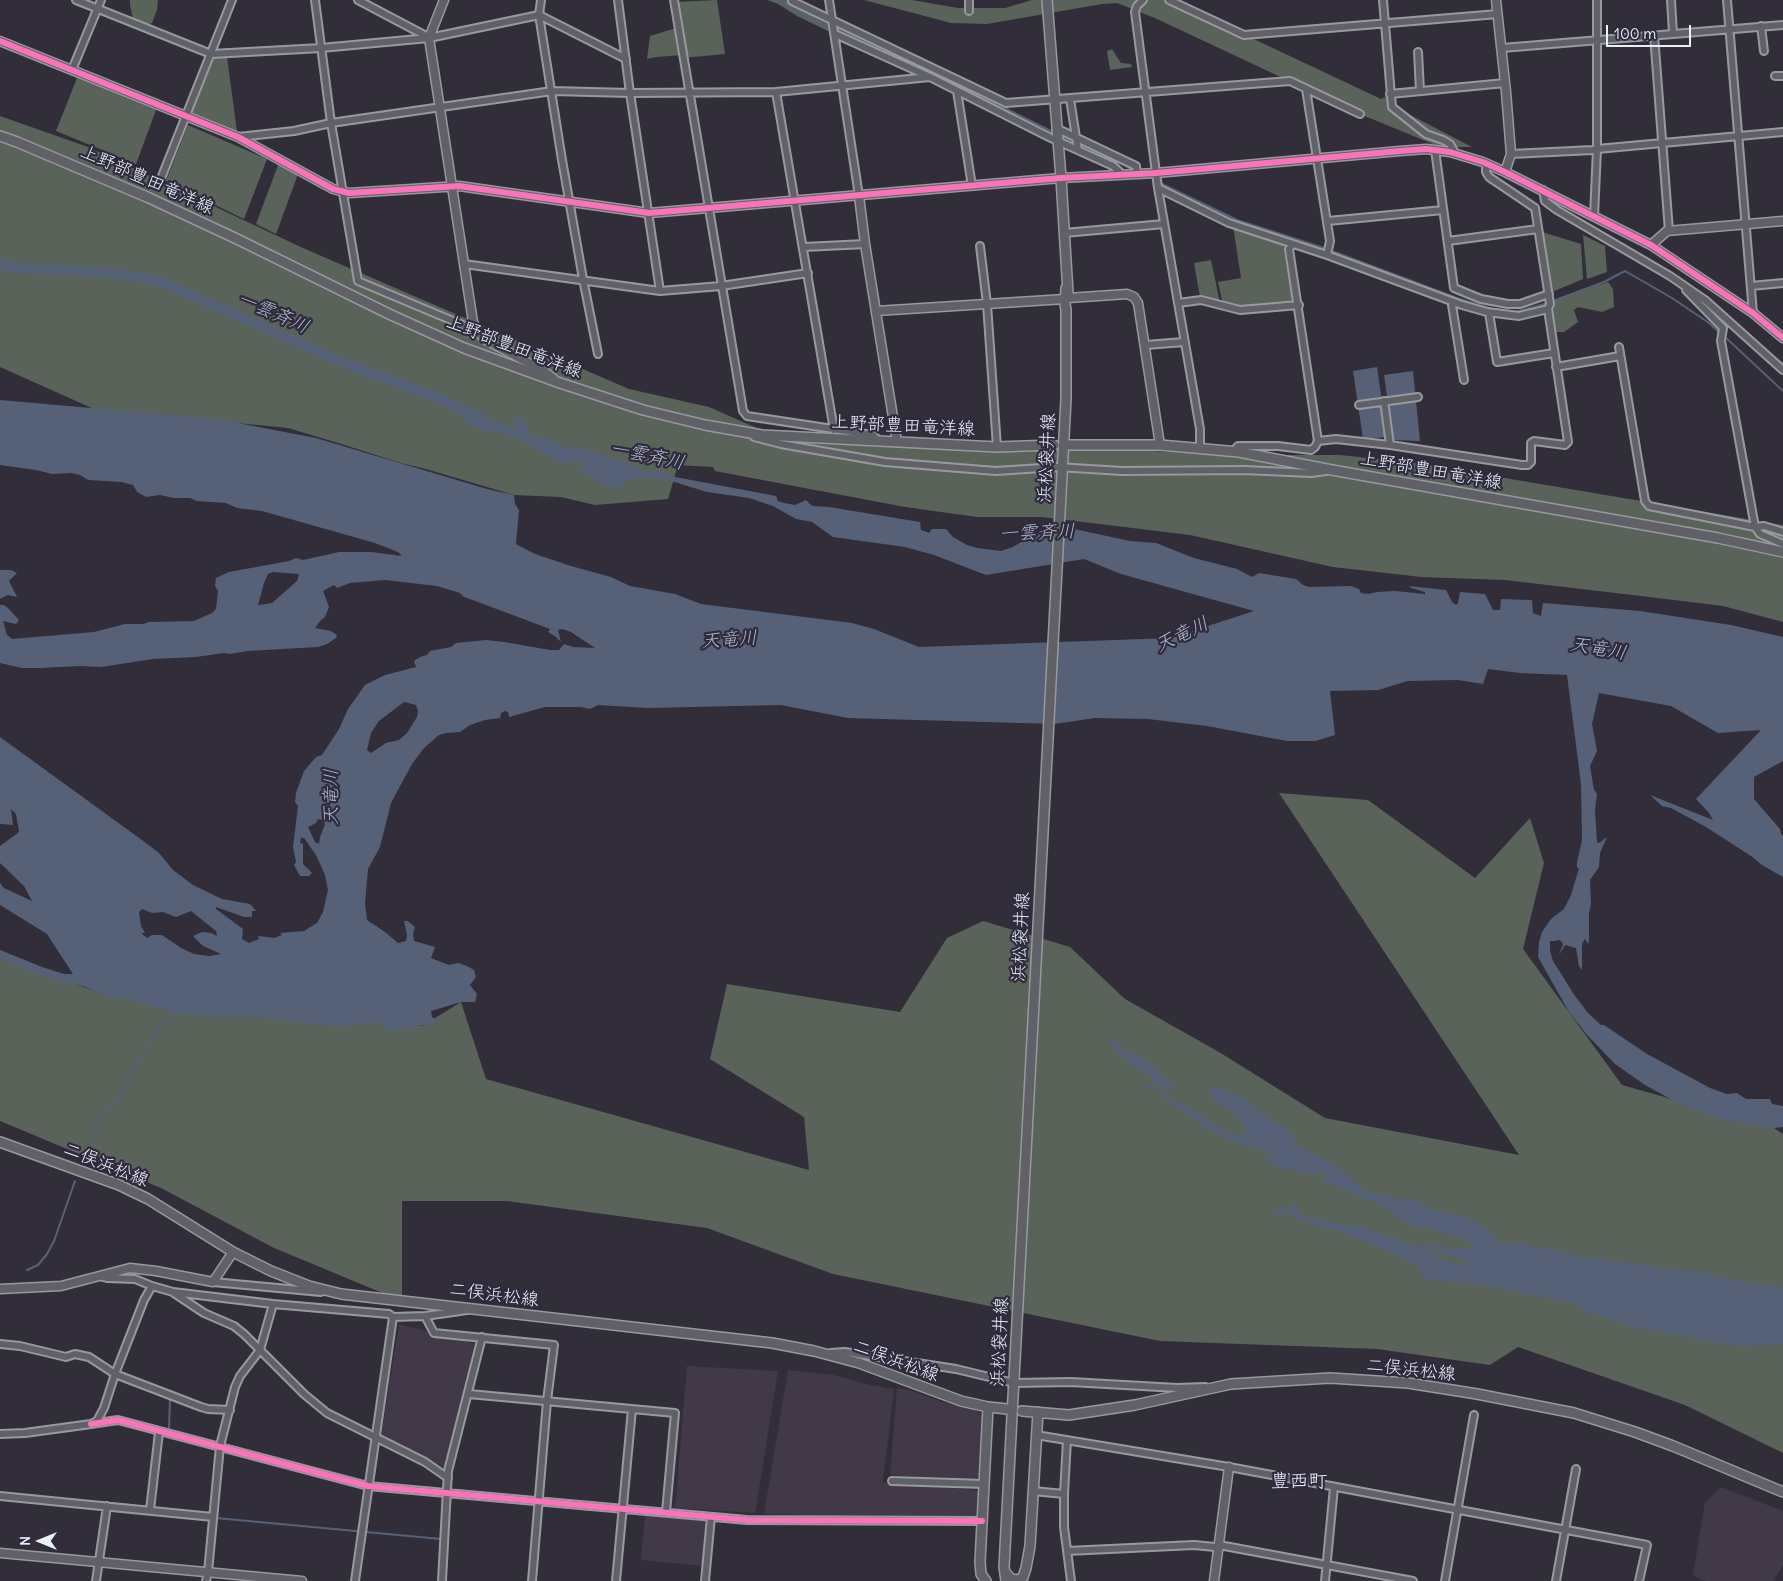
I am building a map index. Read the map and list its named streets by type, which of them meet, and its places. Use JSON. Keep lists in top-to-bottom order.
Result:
{
  "streets": {
    "main road": ["上野部豊田竜洋線", "浜松袋井線", "二俣浜松線"]
  },
  "districts": ["豊西町"],
  "water": ["一雲斉川", "天竜川"],
  "scale_bar": "100 m",
  "north": "left"
}
